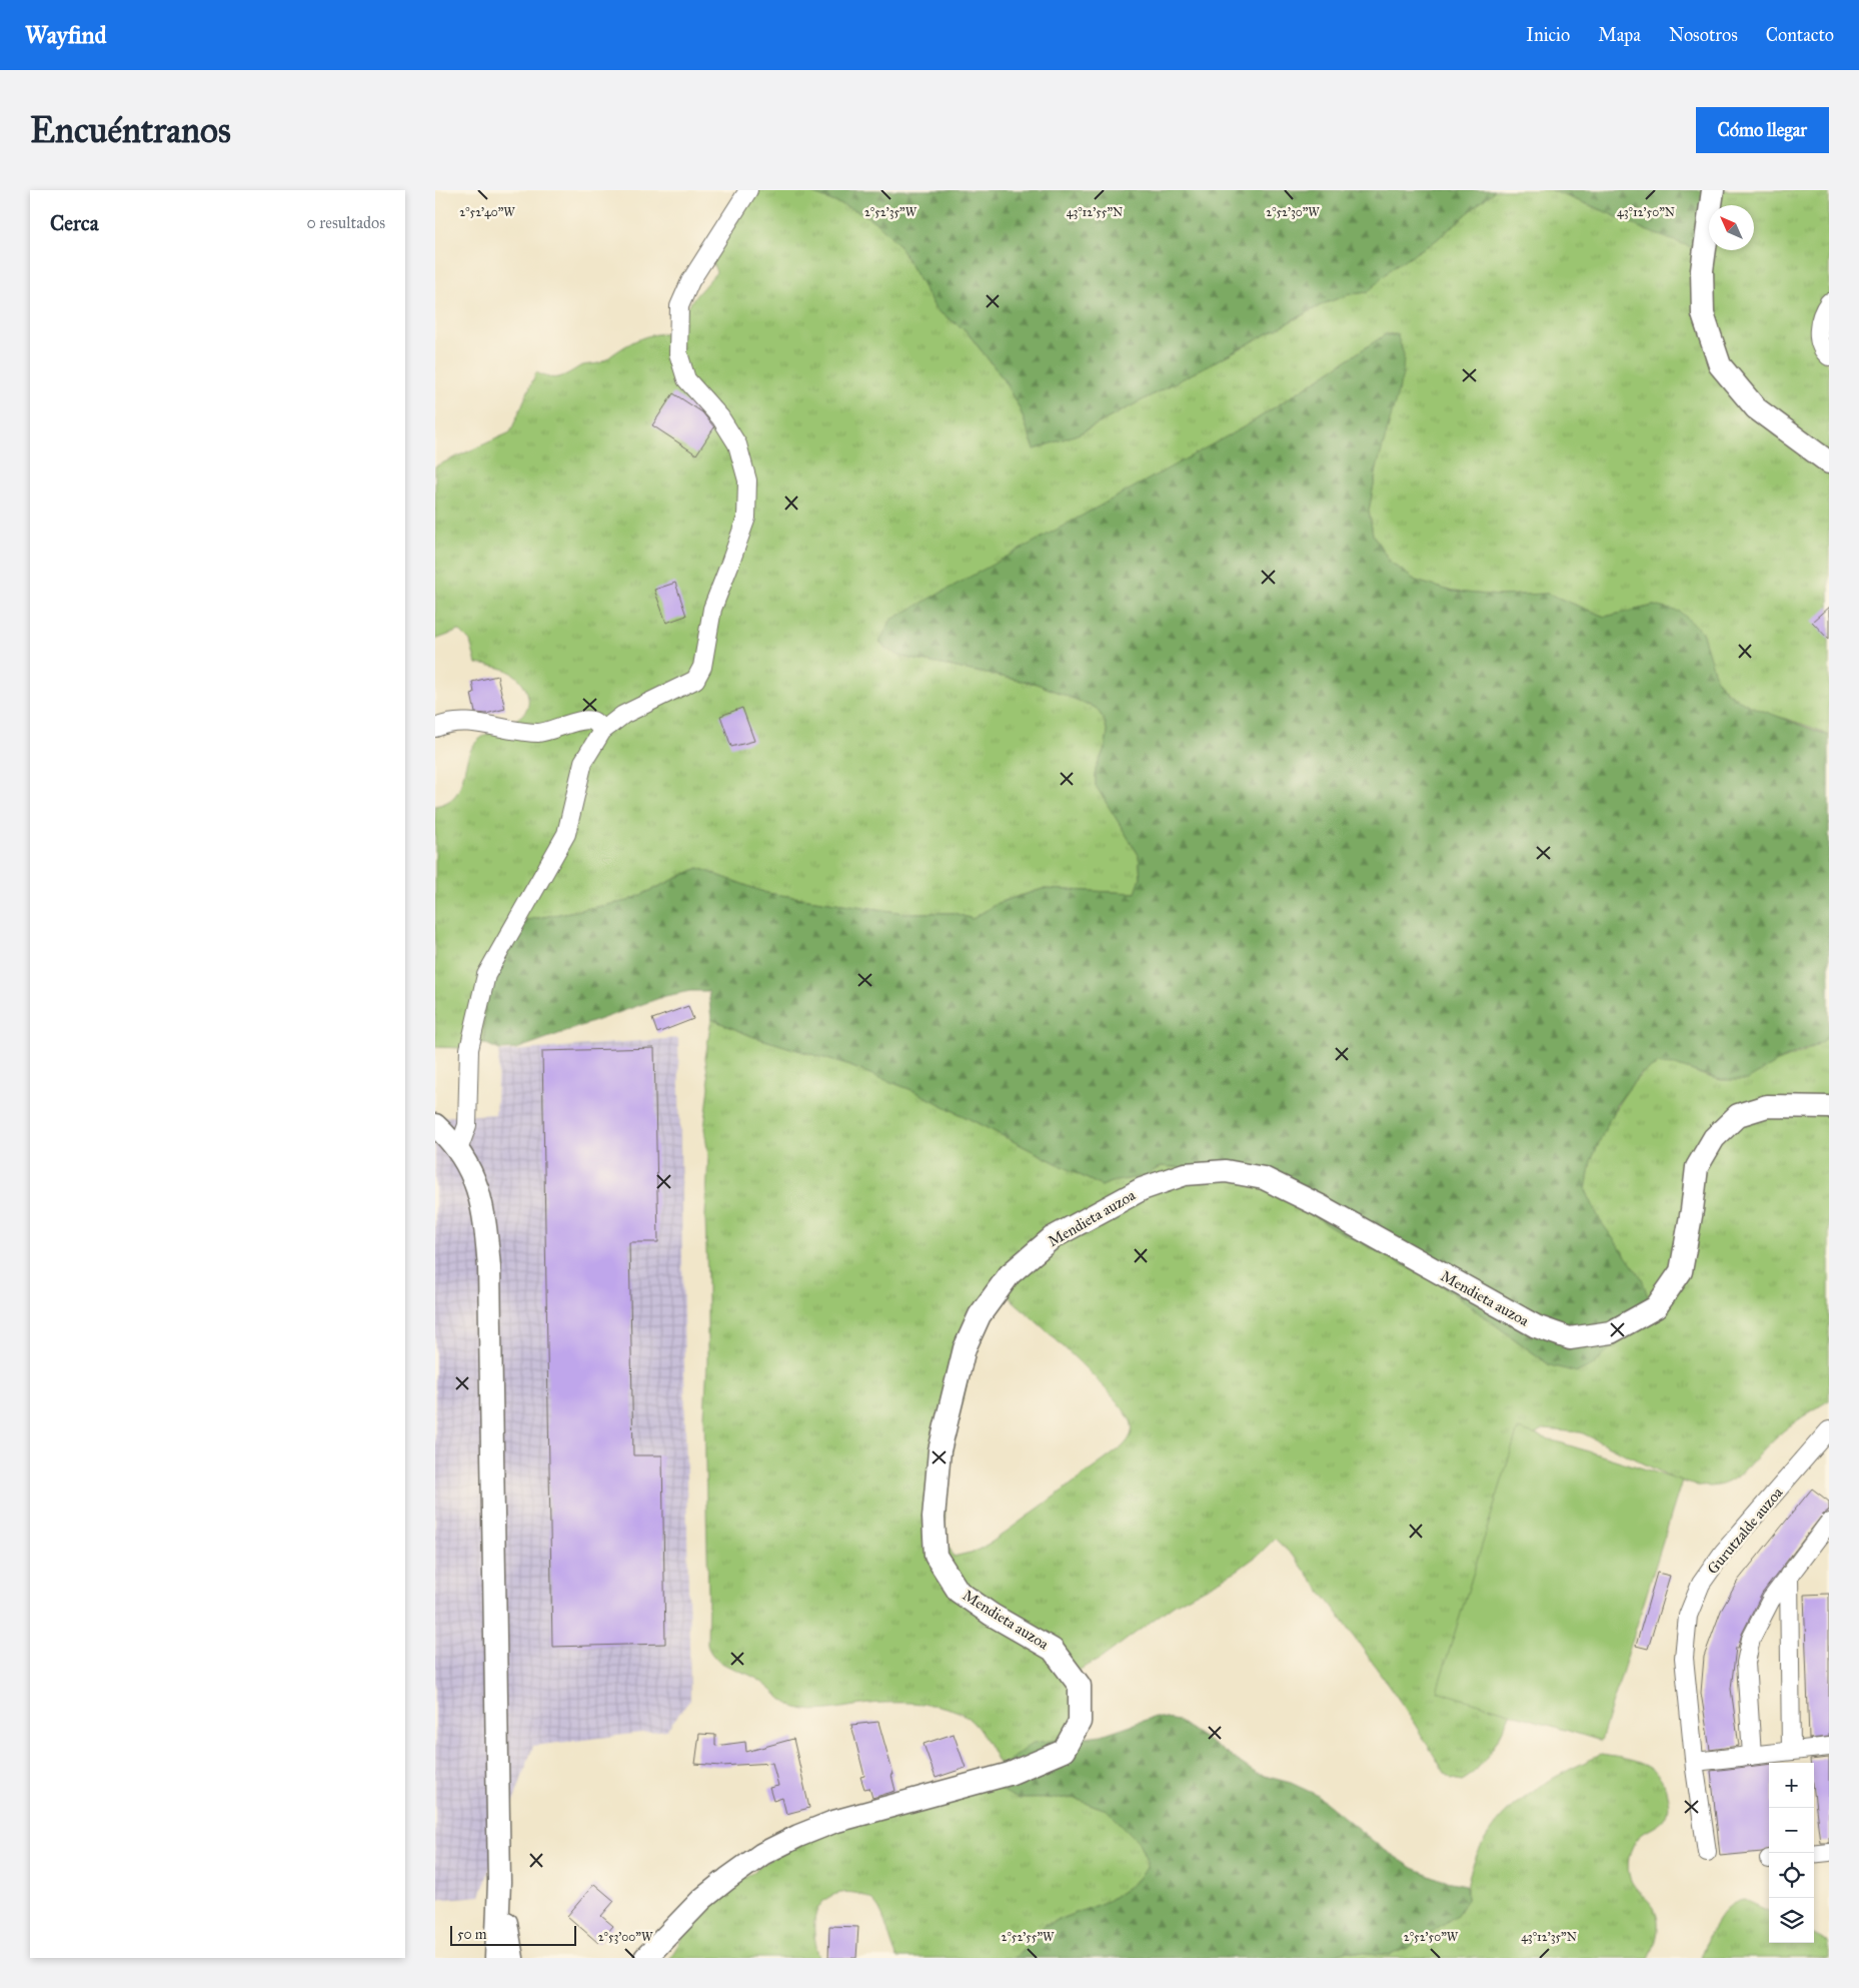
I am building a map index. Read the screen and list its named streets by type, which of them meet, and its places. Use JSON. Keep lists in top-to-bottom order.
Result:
{
  "streets": {
    "street": ["Mendieta auzoa", "Gurutzalde auzoa"]
  },
  "scale_bar": "50 m",
  "north": "top left",
  "page": {
    "header": "Wayfind",
    "nav": [
      "Inicio",
      "Mapa",
      "Nosotros",
      "Contacto"
    ],
    "buttons": "Cómo llegar",
    "title": "Encuéntranos",
    "heading": ["Cerca", "0 resultados"],
    "map_buttons": ["+", "−"],
    "scale": "50 m"
  },
  "coordinates": [
    "2°52'40\"W",
    "2°52'35\"W",
    "43°12'55\"N",
    "2°52'30\"W",
    "43°12'50\"N",
    "2°53'00\"W",
    "2°52'55\"W",
    "2°52'50\"W",
    "43°12'35\"N"
  ]
}
